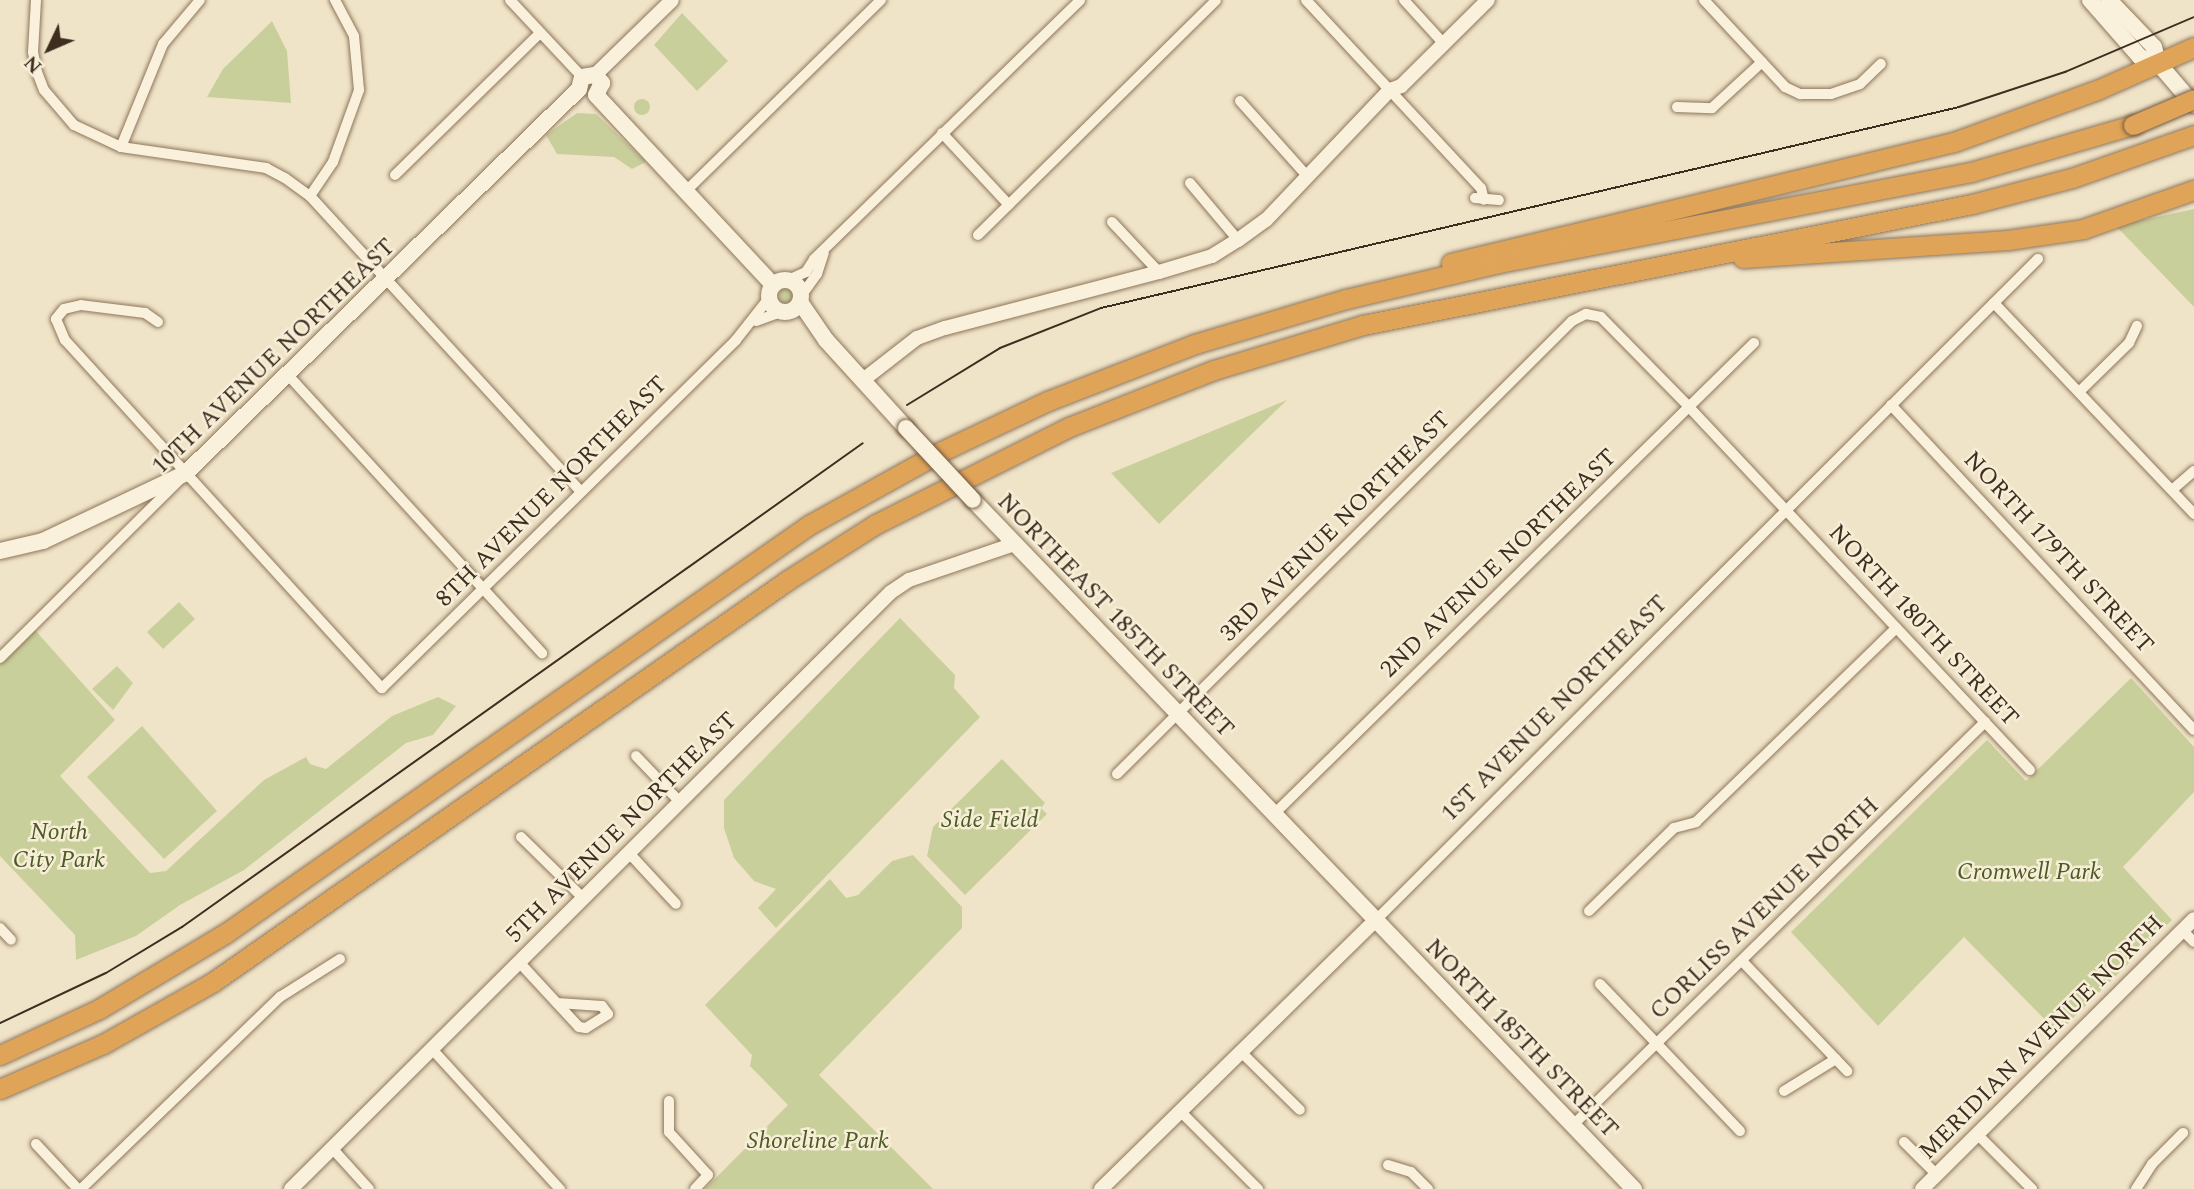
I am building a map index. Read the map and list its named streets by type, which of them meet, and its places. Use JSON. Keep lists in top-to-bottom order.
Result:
{
  "streets": {
    "main road": ["10TH AVENUE NORTHEAST", "NORTHEAST 185TH STREET", "NORTH 185TH STREET"],
    "street": [
      "8TH AVENUE NORTHEAST",
      "3RD AVENUE NORTHEAST",
      "NORTH 179TH STREET",
      "2ND AVENUE NORTHEAST",
      "NORTH 180TH STREET",
      "1ST AVENUE NORTHEAST",
      "5TH AVENUE NORTHEAST",
      "CORLISS AVENUE NORTH",
      "MERIDIAN AVENUE NORTH"
    ]
  },
  "crossings": [
    ["10TH AVENUE NORTHEAST", "8TH AVENUE NORTHEAST"],
    ["8TH AVENUE NORTHEAST", "NORTHEAST 185TH STREET"],
    ["3RD AVENUE NORTHEAST", "NORTHEAST 185TH STREET"],
    ["3RD AVENUE NORTHEAST", "NORTH 180TH STREET"],
    ["NORTH 179TH STREET", "1ST AVENUE NORTHEAST"],
    ["2ND AVENUE NORTHEAST", "NORTHEAST 185TH STREET"],
    ["2ND AVENUE NORTHEAST", "NORTH 180TH STREET"],
    ["NORTHEAST 185TH STREET", "1ST AVENUE NORTHEAST"],
    ["NORTHEAST 185TH STREET", "5TH AVENUE NORTHEAST"],
    ["NORTHEAST 185TH STREET", "NORTH 185TH STREET"],
    ["NORTH 180TH STREET", "1ST AVENUE NORTHEAST"],
    ["NORTH 180TH STREET", "CORLISS AVENUE NORTH"],
    ["1ST AVENUE NORTHEAST", "NORTH 185TH STREET"],
    ["CORLISS AVENUE NORTH", "NORTH 185TH STREET"]
  ],
  "parks": [
    "Side Field",
    "North City Park",
    "Cromwell Park",
    "Shoreline Park"
  ],
  "north": "bottom left"
}
